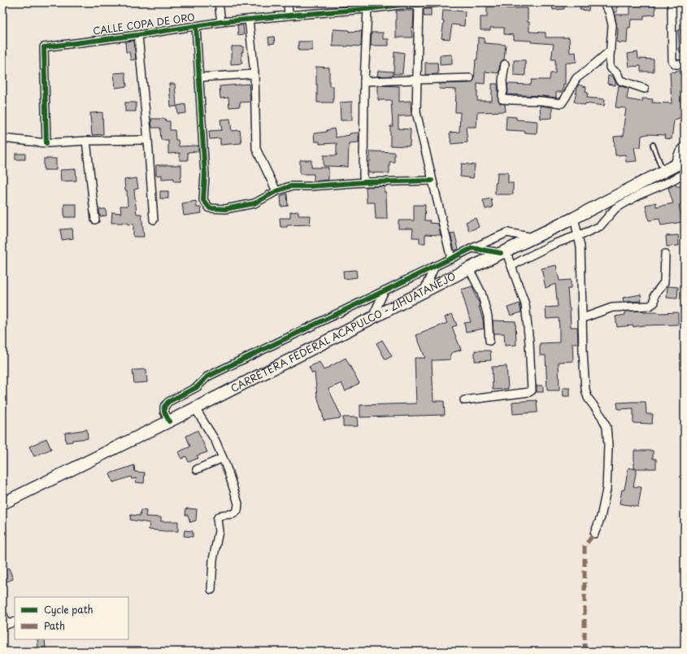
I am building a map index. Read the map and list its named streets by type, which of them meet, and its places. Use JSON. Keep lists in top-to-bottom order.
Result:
{
  "streets": {
    "main road": ["CARRETERA FEDERAL ACAPULCO - ZIHUATANEJO"],
    "street": ["CALLE COPA DE ORO"]
  },
  "legend": ["Cycle path", "Path"]
}
